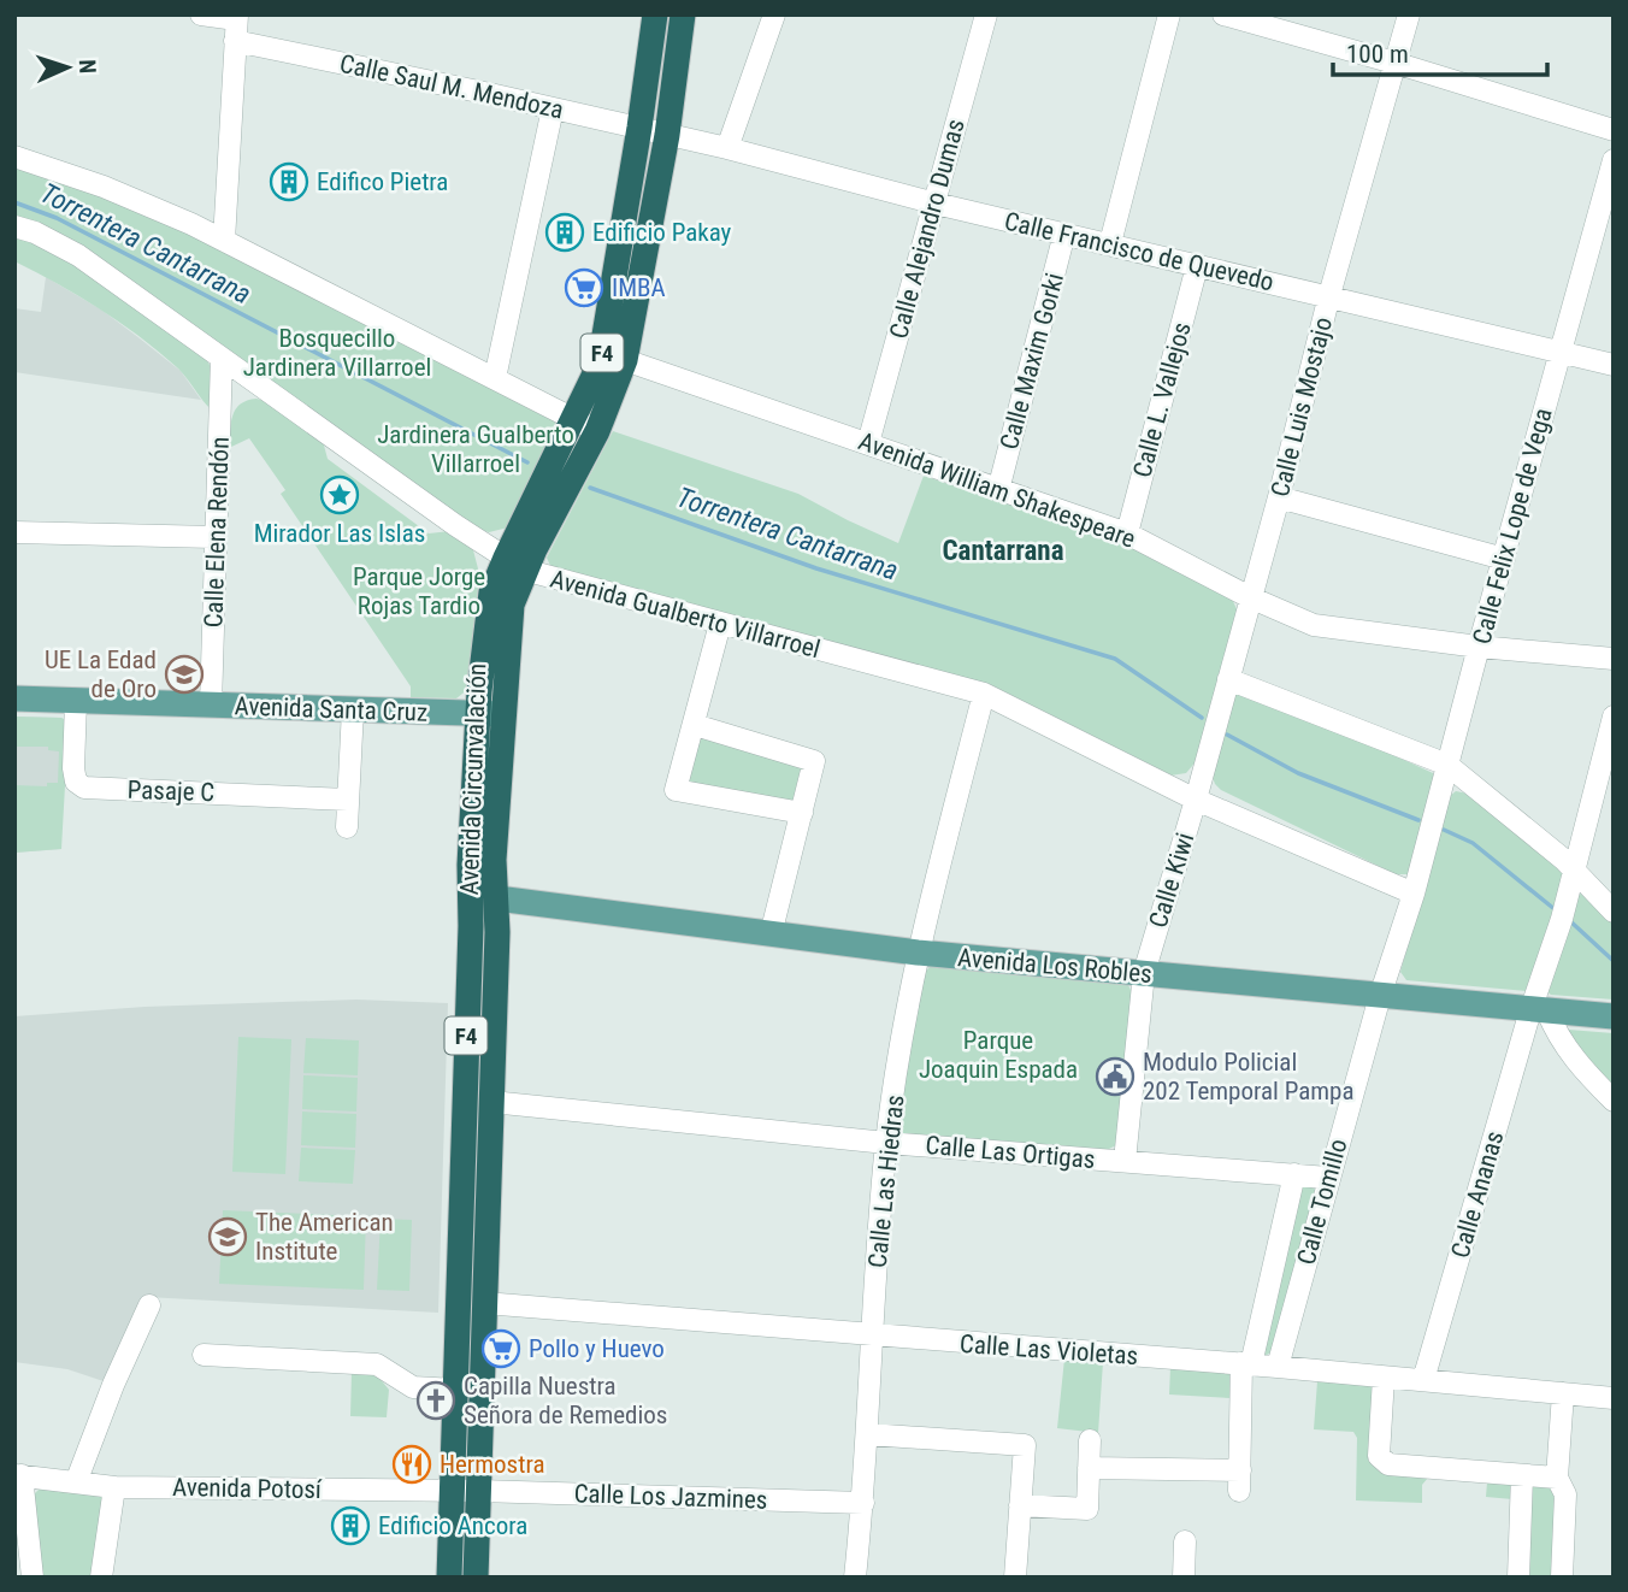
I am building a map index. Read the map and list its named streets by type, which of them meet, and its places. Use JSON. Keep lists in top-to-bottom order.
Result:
{
  "streets": {
    "highway": ["F4", "Avenida Circunvalación"],
    "main road": ["Avenida Santa Cruz", "Avenida Los Robles"],
    "street": [
      "Calle Saul M. Mendoza",
      "Calle Alejandro Dumas",
      "Calle Francisco de Quevedo",
      "Calle Maxim Gorki",
      "Calle L. Vallejos",
      "Calle Luis Mostajo",
      "Avenida William Shakespeare",
      "Calle Felix Lope de Vega",
      "Calle Elena Rendón",
      "Avenida Gualberto Villarroel",
      "Pasaje C",
      "Calle Kiwi",
      "Calle Las Ortigas",
      "Calle Las Hiedras",
      "Calle Ananas",
      "Calle Tomillo",
      "Calle Las Violetas",
      "Avenida Potosí",
      "Calle Los Jazmines"
    ]
  },
  "crossings": [
    ["Calle Saul M. Mendoza", "Calle Francisco de Quevedo"],
    ["Calle Saul M. Mendoza", "Avenida Circunvalación"],
    ["Calle Alejandro Dumas", "Calle Francisco de Quevedo"],
    ["Calle Alejandro Dumas", "Avenida William Shakespeare"],
    ["Calle Francisco de Quevedo", "Calle Maxim Gorki"],
    ["Calle Francisco de Quevedo", "Calle L. Vallejos"],
    ["Calle Francisco de Quevedo", "Calle Luis Mostajo"],
    ["Calle Francisco de Quevedo", "Calle Felix Lope de Vega"],
    ["Calle Francisco de Quevedo", "Avenida Circunvalación"],
    ["Calle Maxim Gorki", "Avenida William Shakespeare"],
    ["Calle L. Vallejos", "Avenida William Shakespeare"],
    ["Calle Luis Mostajo", "Avenida William Shakespeare"],
    ["Calle Luis Mostajo", "Avenida Gualberto Villarroel"],
    ["Calle Luis Mostajo", "Calle Kiwi"],
    ["Avenida William Shakespeare", "Calle Felix Lope de Vega"],
    ["Avenida William Shakespeare", "Avenida Circunvalación"],
    ["Calle Felix Lope de Vega", "Avenida Gualberto Villarroel"],
    ["Calle Felix Lope de Vega", "Calle Tomillo"],
    ["Calle Elena Rendón", "Avenida Gualberto Villarroel"],
    ["Calle Elena Rendón", "Avenida Santa Cruz"],
    ["Avenida Gualberto Villarroel", "Avenida Circunvalación"],
    ["Avenida Gualberto Villarroel", "Calle Kiwi"],
    ["Avenida Gualberto Villarroel", "Calle Las Hiedras"],
    ["Avenida Gualberto Villarroel", "Calle Tomillo"],
    ["Avenida Santa Cruz", "Avenida Circunvalación"],
    ["Avenida Santa Cruz", "Pasaje C"],
    ["Avenida Circunvalación", "Avenida Los Robles"],
    ["Avenida Circunvalación", "Calle Las Ortigas"],
    ["Avenida Circunvalación", "Calle Las Violetas"],
    ["Avenida Circunvalación", "Avenida Potosí"],
    ["Avenida Circunvalación", "Calle Los Jazmines"],
    ["Calle Kiwi", "Avenida Los Robles"],
    ["Calle Kiwi", "Calle Las Ortigas"],
    ["Avenida Los Robles", "Calle Las Hiedras"],
    ["Avenida Los Robles", "Calle Ananas"],
    ["Avenida Los Robles", "Calle Tomillo"],
    ["Calle Las Ortigas", "Calle Las Hiedras"],
    ["Calle Las Ortigas", "Calle Tomillo"],
    ["Calle Las Hiedras", "Calle Las Violetas"],
    ["Calle Las Hiedras", "Calle Los Jazmines"],
    ["Calle Ananas", "Calle Las Violetas"],
    ["Calle Tomillo", "Calle Las Violetas"],
    ["Avenida Potosí", "Calle Los Jazmines"]
  ],
  "districts": ["Cantarrana"],
  "water": ["Torrentera Cantarrana"],
  "parks": [
    "Bosquecillo Jardinera Villarroel",
    "Jardinera Gualberto Villarroel",
    "Parque Jorge Rojas Tardio",
    "Parque Joaquin Espada"
  ],
  "places": {
    "building": ["Edifico Pietra", "Edificio Pakay", "Edificio Ancora"],
    "supermarket": ["IMBA", "Pollo y Huevo"],
    "place": ["Mirador Las Islas"],
    "school or university": ["UE La Edad de Oro", "The American Institute"],
    "public building": ["Modulo Policial 202 Temporal Pampa"],
    "church": ["Capilla Nuestra Señora de Remedios"],
    "restaurant": ["Hermostra"]
  },
  "scale_bar": "100 m",
  "north": "right"
}
